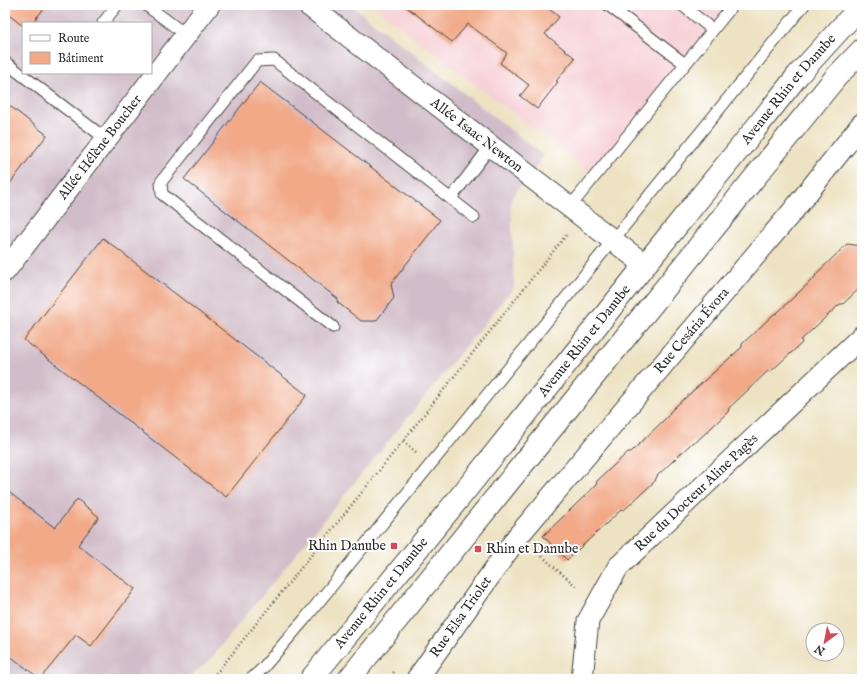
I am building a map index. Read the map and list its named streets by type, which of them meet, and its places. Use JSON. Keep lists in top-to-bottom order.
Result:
{
  "streets": {
    "main road": ["Avenue Rhin et Danube"],
    "street": [
      "Allée Isaac Newton",
      "Allée Hélène Boucher",
      "Rue Cesária Évora",
      "Rue du Docteur Aline Pagès",
      "Rue Elsa Triolet"
    ]
  },
  "crossings": [
    ["Avenue Rhin et Danube", "Allée Isaac Newton"],
    ["Rue Cesária Évora", "Rue Elsa Triolet"]
  ],
  "places": {
    "transit": ["Rhin Danube", "Rhin et Danube"]
  },
  "legend": ["Route", "Bâtiment"],
  "north": "bottom left"
}
